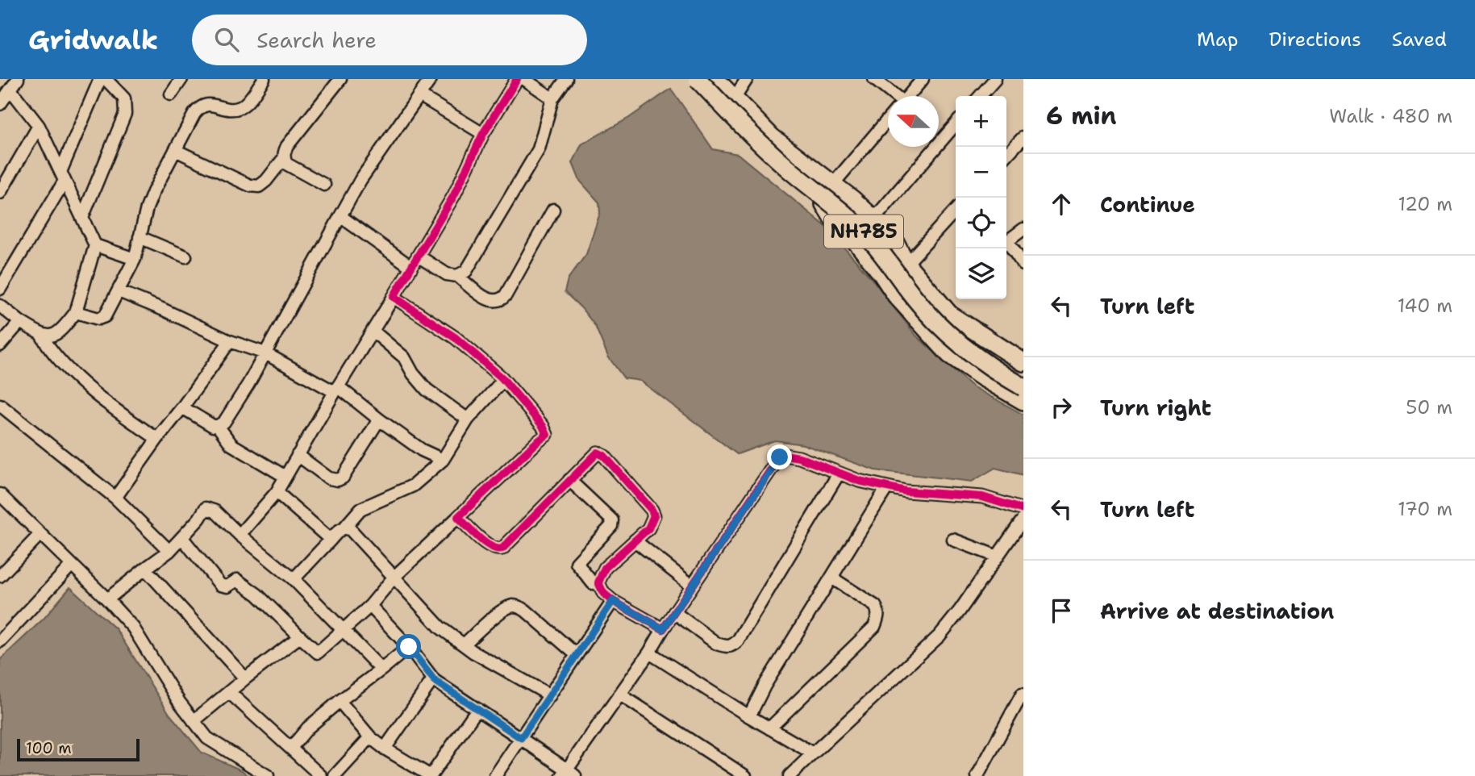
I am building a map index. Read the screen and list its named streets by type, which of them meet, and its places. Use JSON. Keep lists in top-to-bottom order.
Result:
{
  "streets": {
    "highway": ["NH785"]
  },
  "scale_bar": "100 m",
  "north": "left",
  "page": {
    "header": "Gridwalk",
    "search": "Search here",
    "nav": ["Map", "Directions", "Saved"],
    "heading": ["6 min", "Walk · 480 m"],
    "map_buttons": ["+", "−"],
    "list": [
      ["Continue", "120 m"],
      ["Turn left", "140 m"],
      ["Turn right", "50 m"],
      ["Turn left", "170 m"],
      "Arrive at destination"
    ],
    "scale": "100 m"
  }
}
